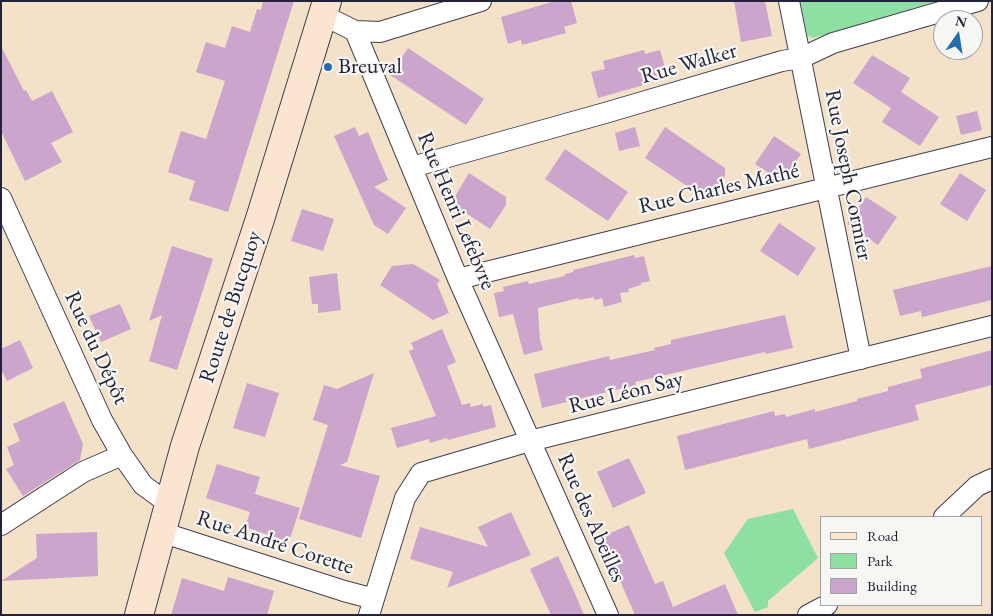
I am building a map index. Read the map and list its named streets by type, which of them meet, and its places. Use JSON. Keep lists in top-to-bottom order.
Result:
{
  "streets": {
    "main road": ["Route de Bucquoy"],
    "street": [
      "Rue Walker",
      "Rue Joseph Cormier",
      "Rue Charles Mathé",
      "Rue Henri Lefebvre",
      "Rue du Dépôt",
      "Rue Léon Say",
      "Rue des Abeilles",
      "Rue André Corette"
    ]
  },
  "crossings": [
    ["Rue Walker", "Rue Joseph Cormier"],
    ["Rue Walker", "Rue Henri Lefebvre"],
    ["Rue Joseph Cormier", "Rue Charles Mathé"],
    ["Rue Joseph Cormier", "Rue Léon Say"],
    ["Rue Charles Mathé", "Rue Henri Lefebvre"],
    ["Rue Henri Lefebvre", "Rue Léon Say"],
    ["Rue Henri Lefebvre", "Rue des Abeilles"],
    ["Route de Bucquoy", "Rue du Dépôt"],
    ["Route de Bucquoy", "Rue André Corette"],
    ["Rue Léon Say", "Rue des Abeilles"],
    ["Rue Léon Say", "Rue André Corette"]
  ],
  "places": ["Breuval"],
  "legend": ["Road", "Park", "Building"],
  "north": "top"
}
